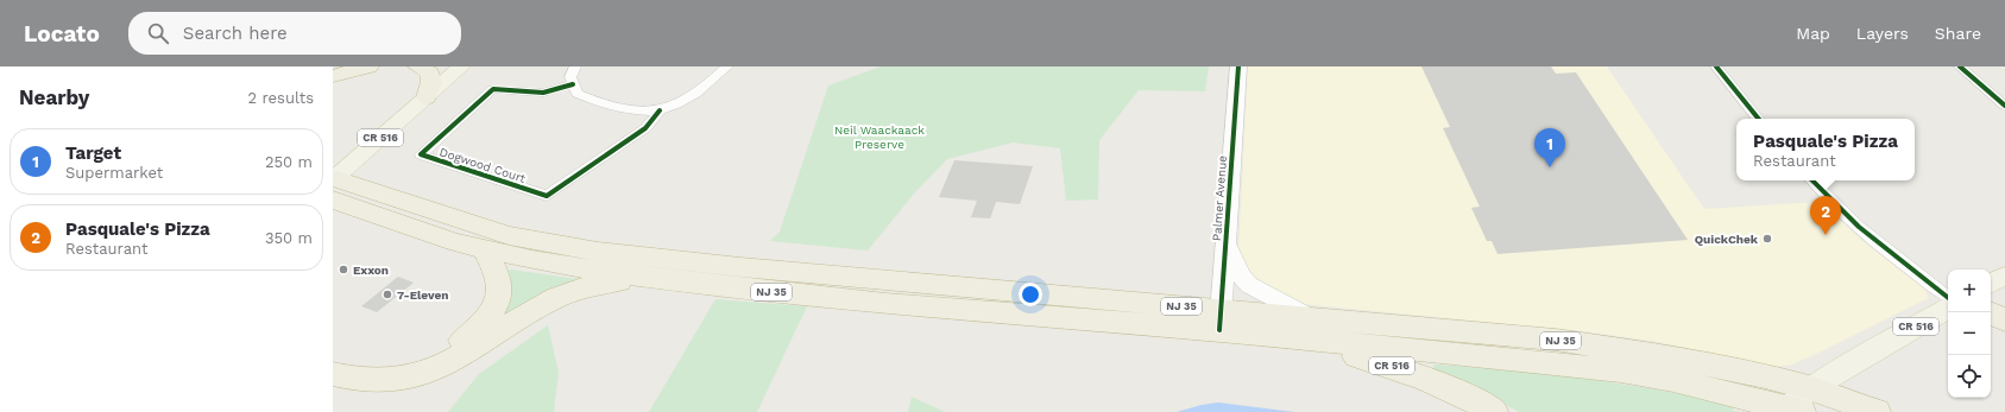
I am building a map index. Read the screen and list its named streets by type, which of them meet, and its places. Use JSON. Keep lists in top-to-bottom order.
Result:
{
  "streets": {
    "highway": ["CR 516", "NJ 35"],
    "street": ["Dogwood Court", "Palmer Avenue"]
  },
  "crossings": [
    ["CR 516", "NJ 35"],
    ["Palmer Avenue", "NJ 35"]
  ],
  "parks": ["Neil Waackaack Preserve"],
  "places": ["QuickChek", "Exxon", "7-Eleven"],
  "page": {
    "header": "Locato",
    "search": "Search here",
    "nav": ["Map", "Layers", "Share"],
    "heading": ["Nearby", "2 results"],
    "popup": ["Pasquale's Pizza", "Restaurant"],
    "list": [
      {
        "mark": "1",
        "name": "Target",
        "note": "Supermarket",
        "value": "250 m"
      },
      {
        "mark": "2",
        "name": "Pasquale's Pizza",
        "note": "Restaurant",
        "value": "350 m"
      }
    ],
    "pins": ["1", "2"],
    "map_buttons": ["+", "−"]
  }
}
